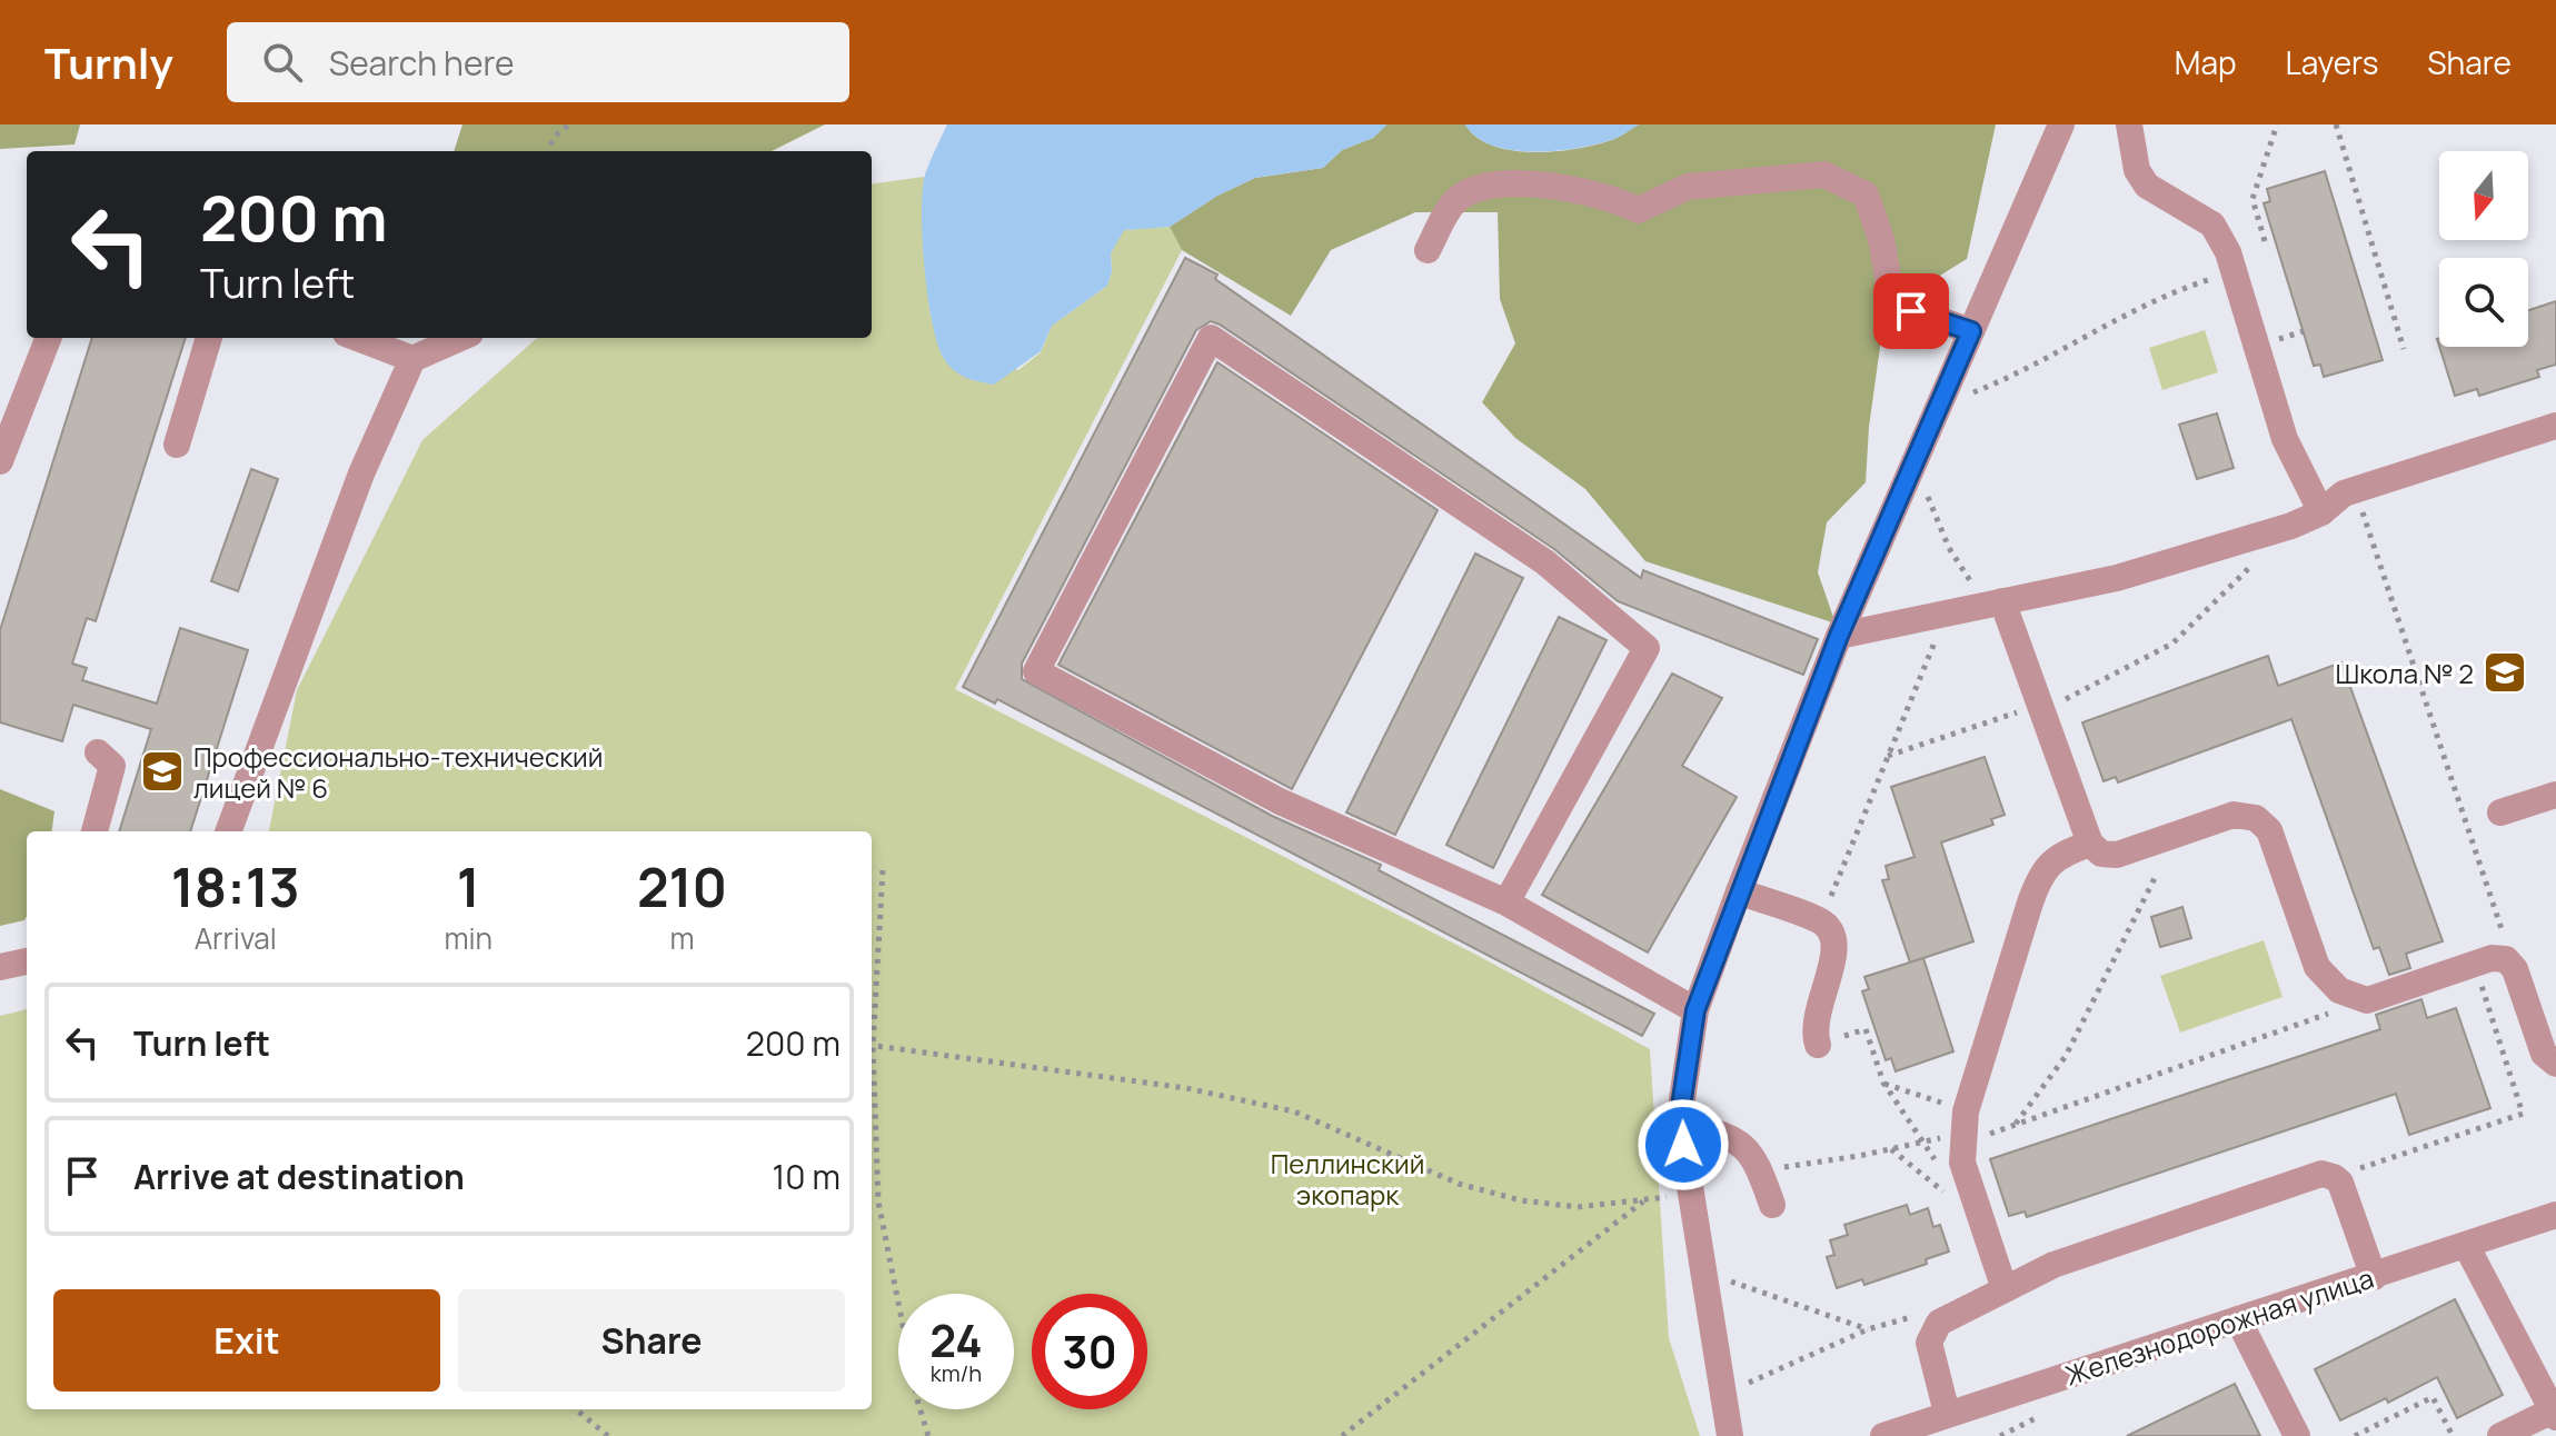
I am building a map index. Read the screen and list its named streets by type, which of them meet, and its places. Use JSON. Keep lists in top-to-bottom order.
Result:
{
  "streets": {
    "street": ["Железнодорожная улица"]
  },
  "parks": ["Пеллинский экопарк"],
  "places": {
    "school or university": ["Школа № 2", "Профессионально-технический лицей № 6"]
  },
  "north": "bottom",
  "page": {
    "header": "Turnly",
    "search": "Search here",
    "nav": ["Map", "Layers", "Share"],
    "turn": ["200 m", "Turn left"],
    "eta": [
      "18:13",
      "Arrival",
      "1",
      "min",
      "210",
      "m"
    ],
    "list": [
      {
        "name": "Turn left",
        "value": "200 m"
      },
      {
        "name": "Arrive at destination",
        "value": "10 m"
      }
    ],
    "buttons": ["Exit", "Share"],
    "speed": "24 km/h",
    "limit": "30"
  }
}
